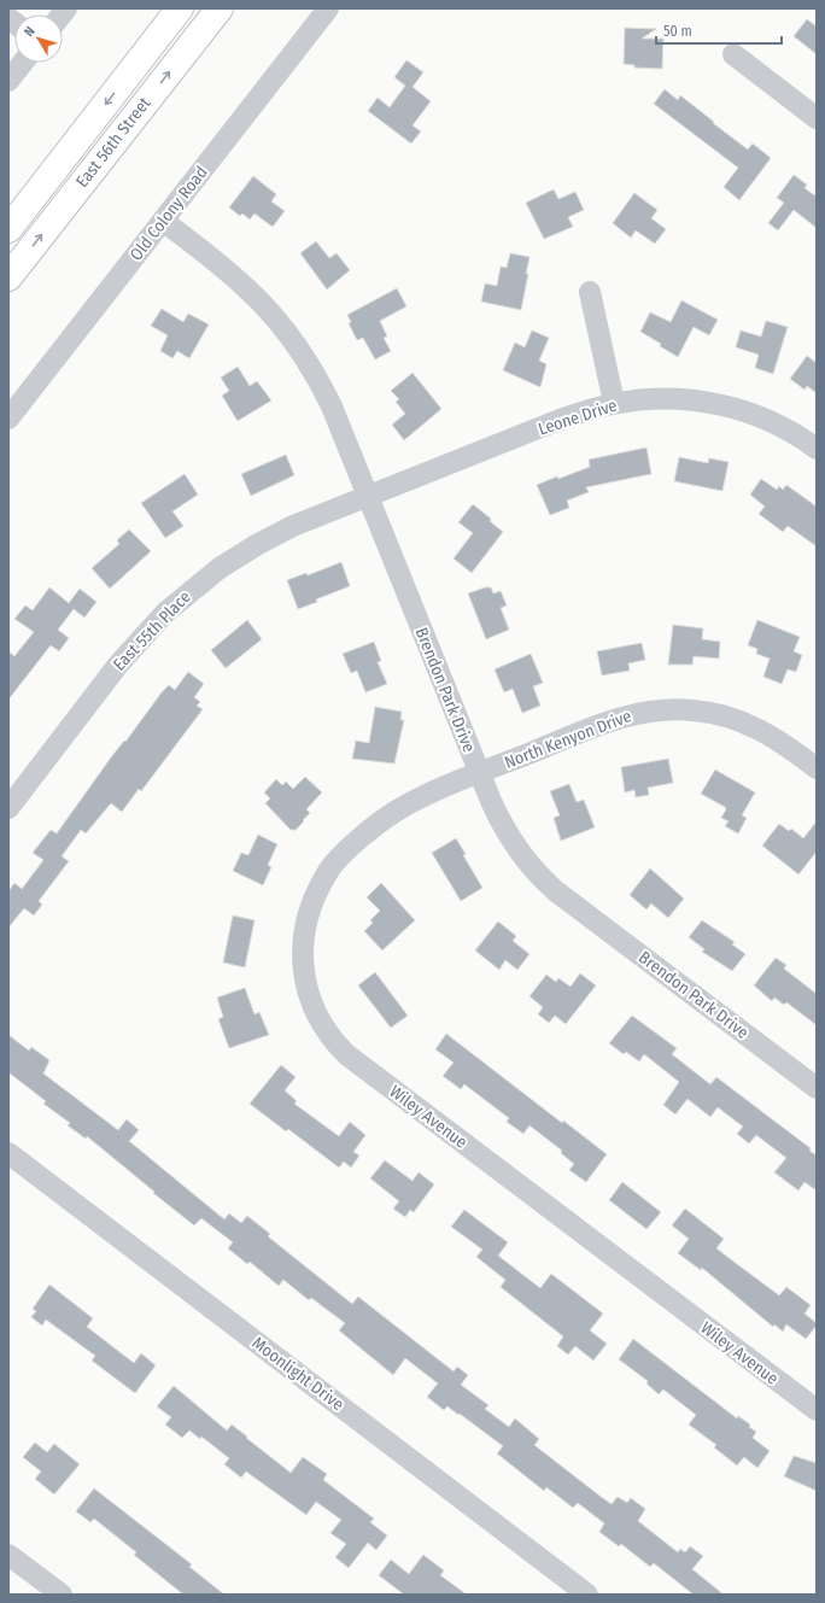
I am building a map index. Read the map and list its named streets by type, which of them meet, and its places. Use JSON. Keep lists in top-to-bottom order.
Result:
{
  "streets": {
    "main road": ["East 56th Street"],
    "street": [
      "Old Colony Road",
      "Leone Drive",
      "East 55th Place",
      "Brendon Park Drive",
      "North Kenyon Drive",
      "Wiley Avenue",
      "Moonlight Drive"
    ]
  },
  "crossings": [
    ["Old Colony Road", "Brendon Park Drive"],
    ["Leone Drive", "East 55th Place"],
    ["Leone Drive", "Brendon Park Drive"],
    ["East 55th Place", "Brendon Park Drive"],
    ["Brendon Park Drive", "North Kenyon Drive"],
    ["Brendon Park Drive", "Wiley Avenue"],
    ["North Kenyon Drive", "Wiley Avenue"]
  ],
  "scale_bar": "50 m",
  "north": "top left"
}
